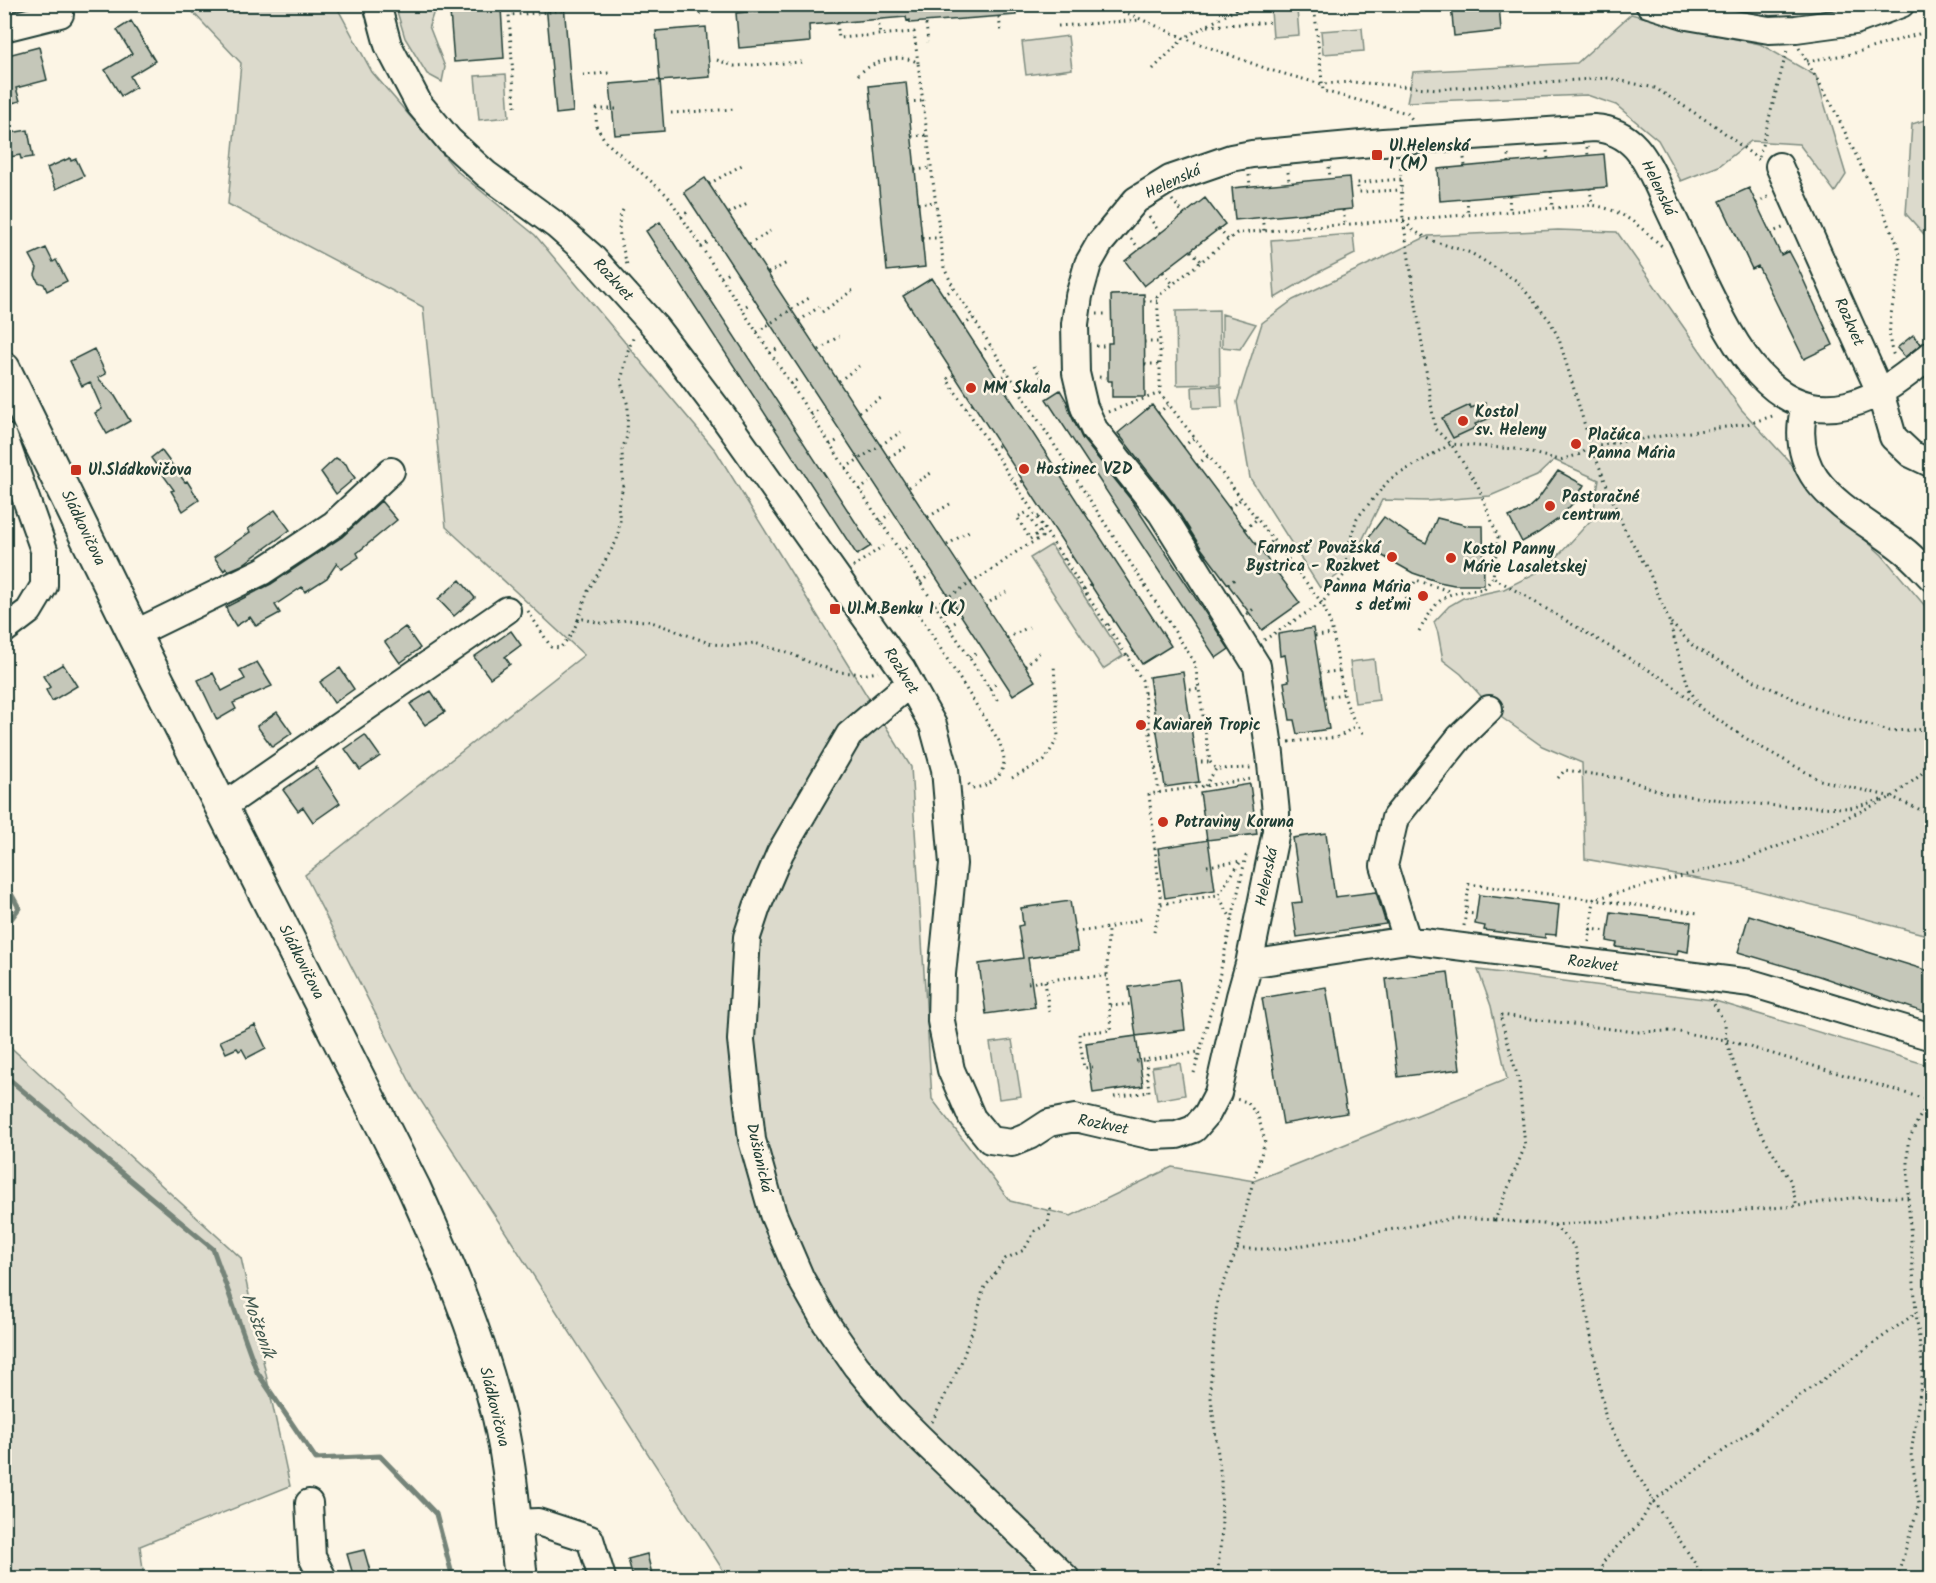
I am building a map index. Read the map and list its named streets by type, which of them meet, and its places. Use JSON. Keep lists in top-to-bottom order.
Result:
{
  "streets": {
    "main road": ["Sládkovičova"],
    "street": ["Helenská", "Rozkvet", "Dušianická"]
  },
  "crossings": [
    ["Helenská", "Rozkvet"],
    ["Rozkvet", "Dušianická"]
  ],
  "water": ["Mošteník"],
  "places": {
    "transit": ["Ul.Helenská I (M)", "Ul.Sládkovičova", "Ul.M.Benku I (K)"],
    "other": [
      "MM Skala",
      "Kostol sv. Heleny",
      "Plačúca Panna Mária",
      "Hostinec VZD",
      "Pastoračné centrum",
      "Farnosť Považská Bystrica - Rozkvet",
      "Kostol Panny Márie Lasaletskej",
      "Panna Mária s deťmi",
      "Kaviareň Tropic",
      "Potraviny Koruna"
    ]
  }
}
